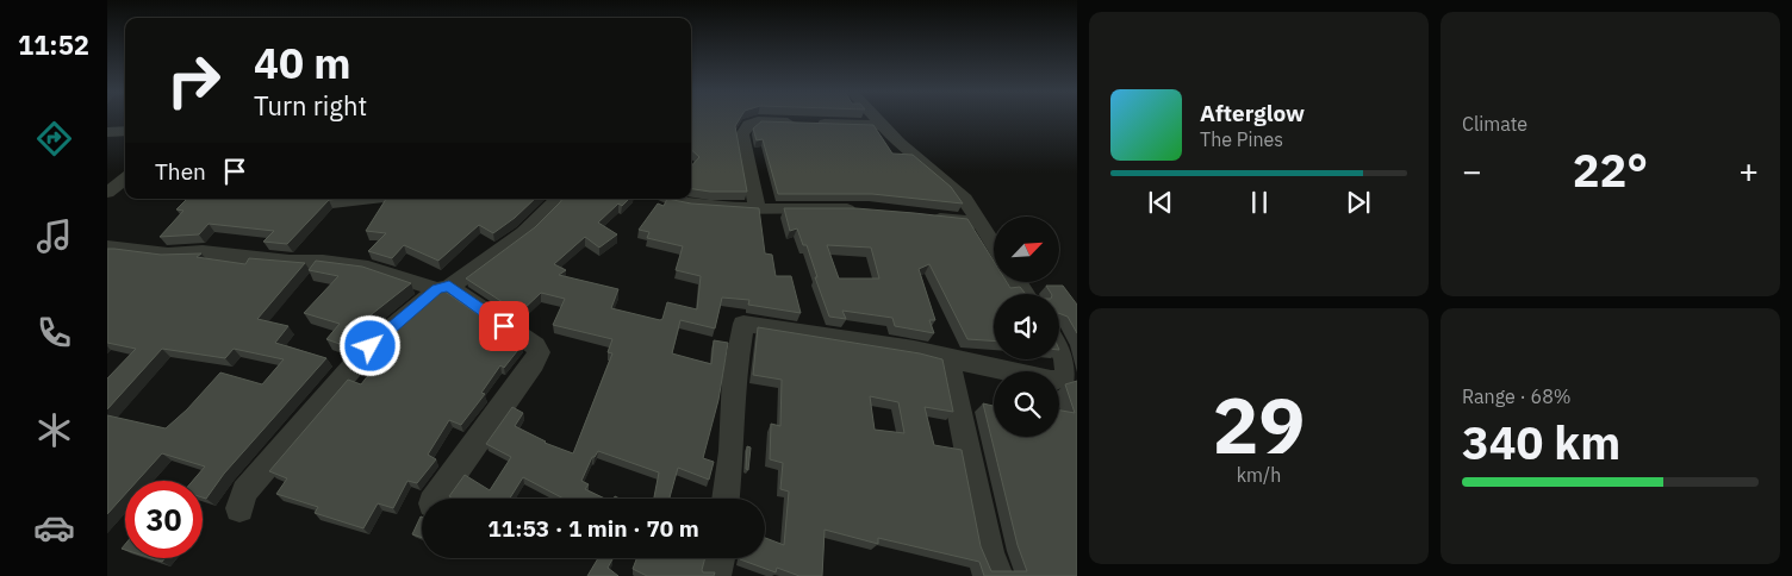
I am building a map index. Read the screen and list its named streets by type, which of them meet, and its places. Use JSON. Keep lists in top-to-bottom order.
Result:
{
  "north": "top right",
  "page": {
    "tabs": "11:52",
    "tile": [
      "Climate",
      ["29", "km/h"],
      ["Range · 68%", "340 km"]
    ],
    "turn": ["40 m", "Turn right"],
    "song": ["Afterglow", "The Pines"],
    "then": "Then",
    "heat": ["−", "22°", "+"],
    "limit": "30",
    "trip": "11:53 · 1 min · 70 m"
  }
}
